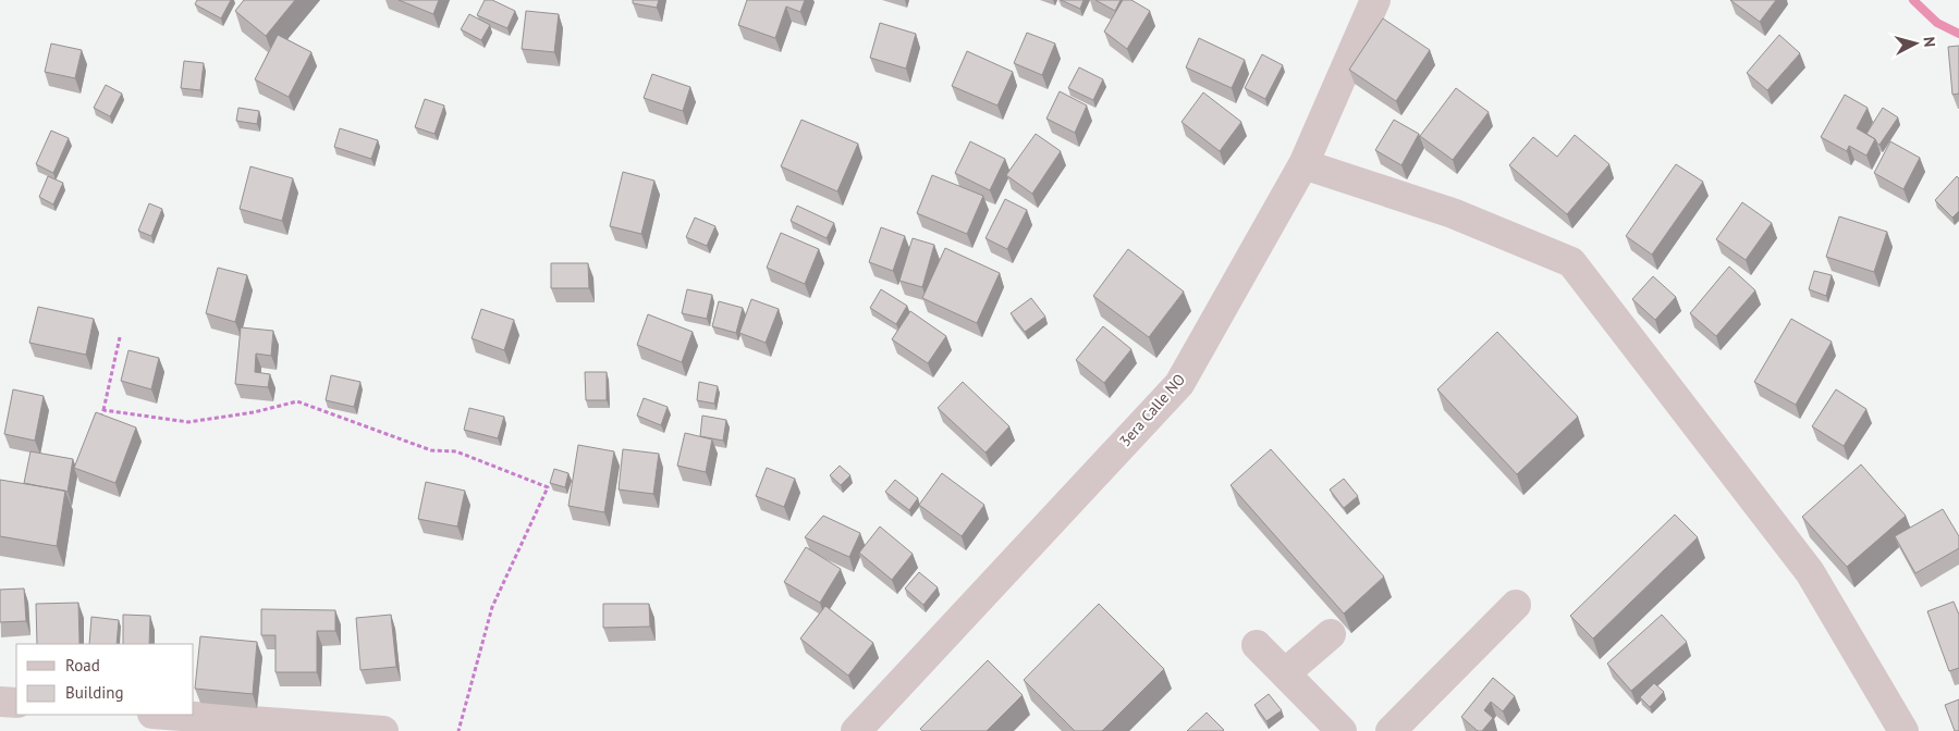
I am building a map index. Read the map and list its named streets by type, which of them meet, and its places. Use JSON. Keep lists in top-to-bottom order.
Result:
{
  "streets": {
    "street": ["3era Calle NO"]
  },
  "legend": ["Road", "Building"],
  "north": "right"
}
